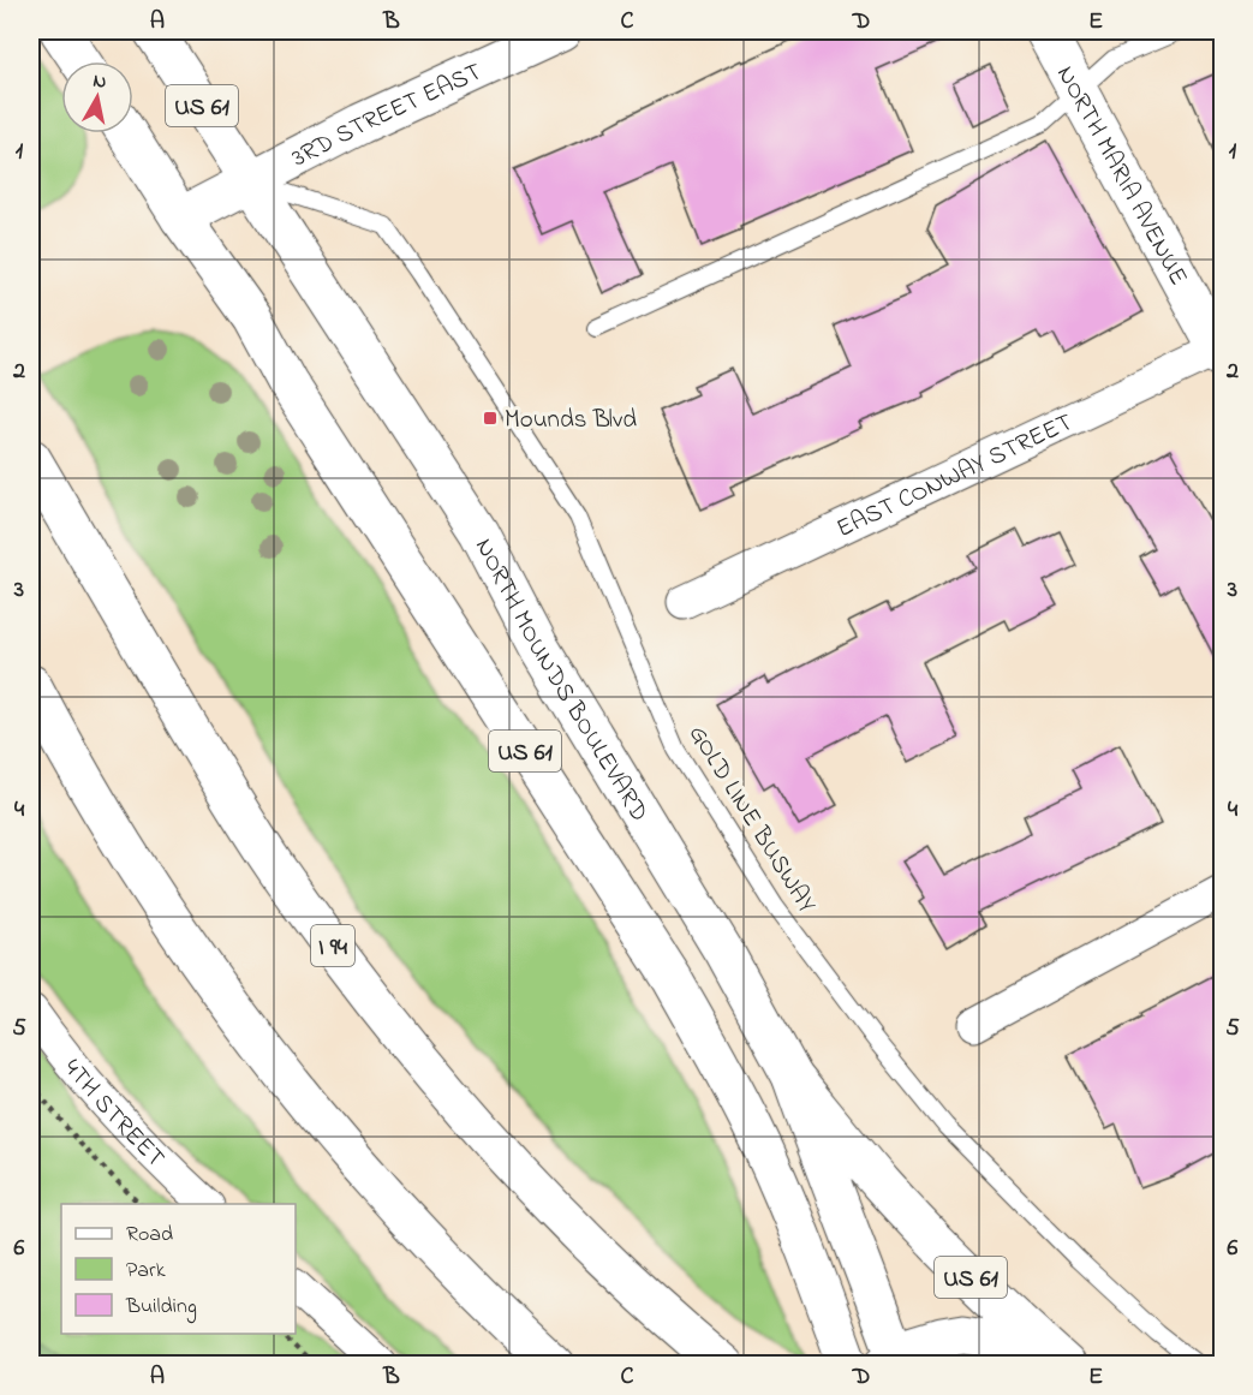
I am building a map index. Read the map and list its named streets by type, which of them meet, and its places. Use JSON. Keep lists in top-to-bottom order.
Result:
{
  "streets": {
    "main road": [
      "US 61",
      "3RD STREET EAST",
      "NORTH MARIA AVENUE",
      "NORTH MOUNDS BOULEVARD",
      "I 94"
    ],
    "street": ["EAST CONWAY STREET", "4TH STREET"],
    "lane": ["GOLD LINE BUSWAY"]
  },
  "crossings": [
    ["US 61", "3RD STREET EAST"],
    ["US 61", "NORTH MOUNDS BOULEVARD"],
    ["3RD STREET EAST", "NORTH MOUNDS BOULEVARD"],
    ["3RD STREET EAST", "GOLD LINE BUSWAY"],
    ["NORTH MARIA AVENUE", "EAST CONWAY STREET"],
    ["NORTH MOUNDS BOULEVARD", "GOLD LINE BUSWAY"]
  ],
  "places": {
    "transit": ["Mounds Blvd"]
  },
  "legend": ["Road", "Park", "Building"],
  "north": "top",
  "grid": {
    "columns": [
      "A",
      "B",
      "C",
      "D",
      "E"
    ],
    "rows": [
      "1",
      "2",
      "3",
      "4",
      "5",
      "6"
    ]
  }
}
